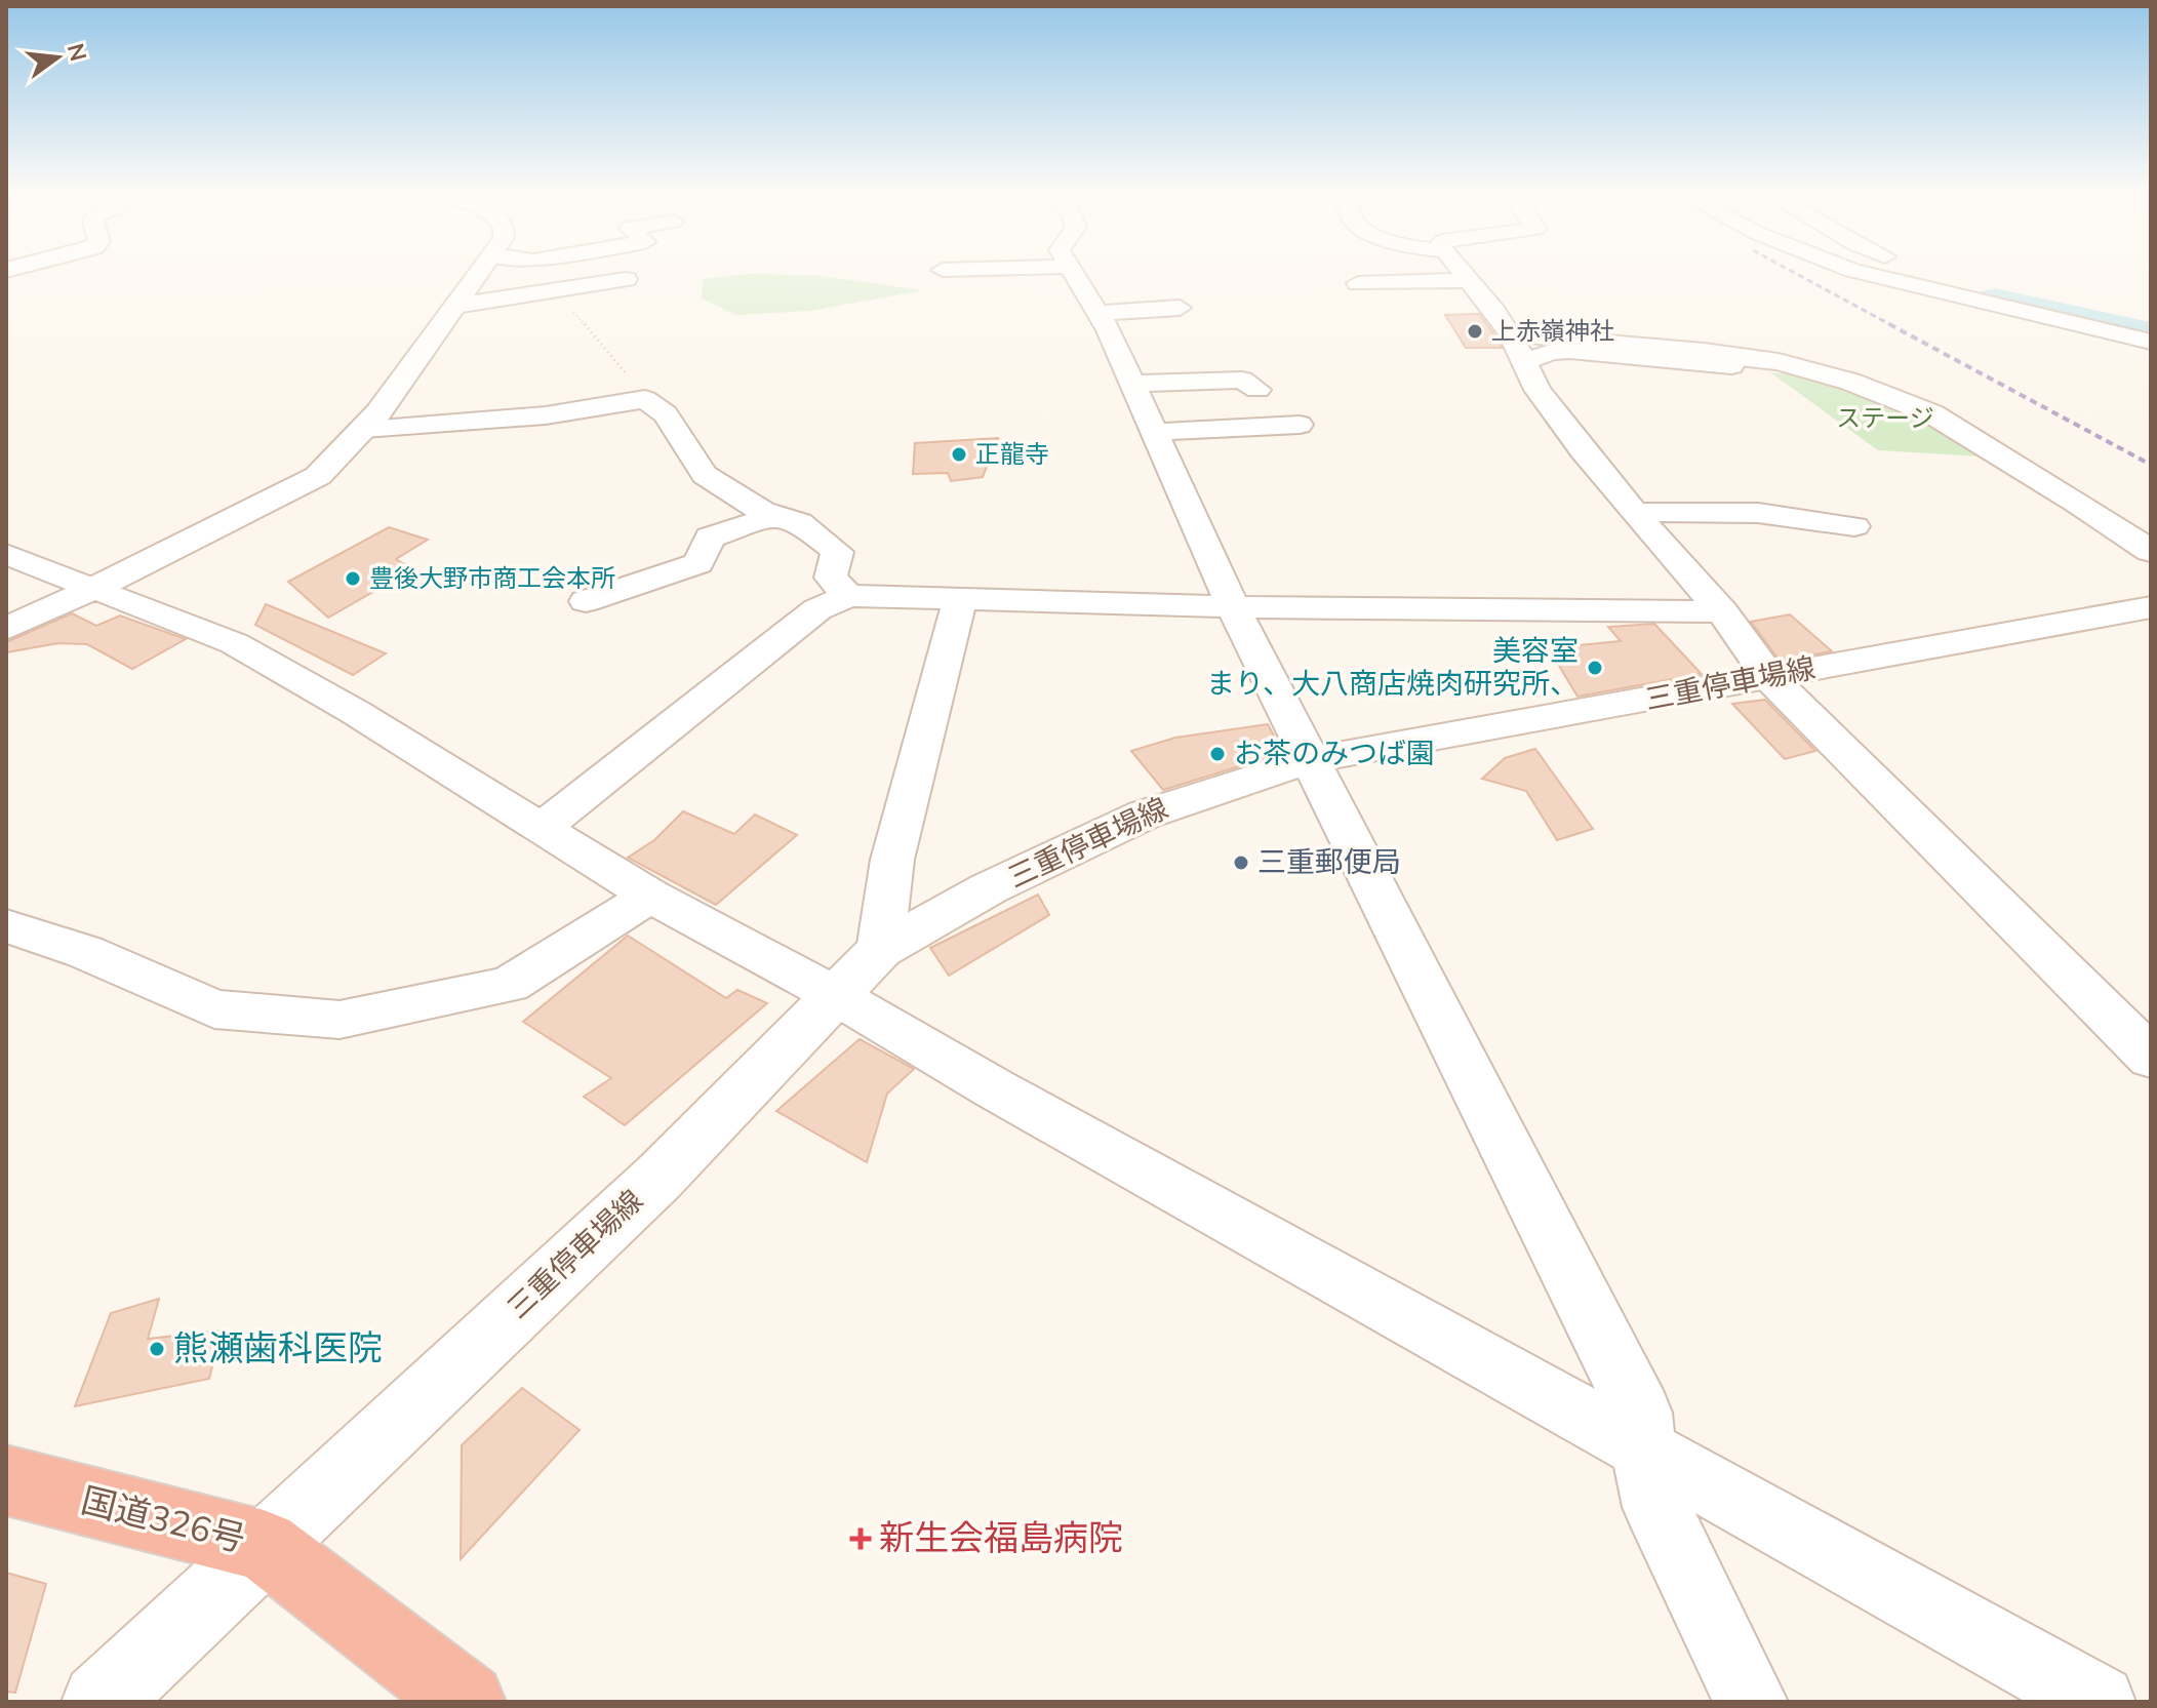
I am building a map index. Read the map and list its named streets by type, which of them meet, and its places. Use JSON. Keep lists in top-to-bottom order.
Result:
{
  "streets": {
    "highway": ["国道326号"],
    "street": ["三重停車場線"]
  },
  "crossings": [
    ["三重停車場線", "国道326号"]
  ],
  "parks": ["ステージ"],
  "places": {
    "other": [
      "上赤嶺神社",
      "正龍寺",
      "豊後大野市商工会本所",
      "美容室 まり、大八商店焼肉研究所、",
      "お茶のみつば園",
      "三重郵便局",
      "熊瀬歯科医院"
    ],
    "health": ["新生会福島病院"]
  },
  "north": "right"
}
